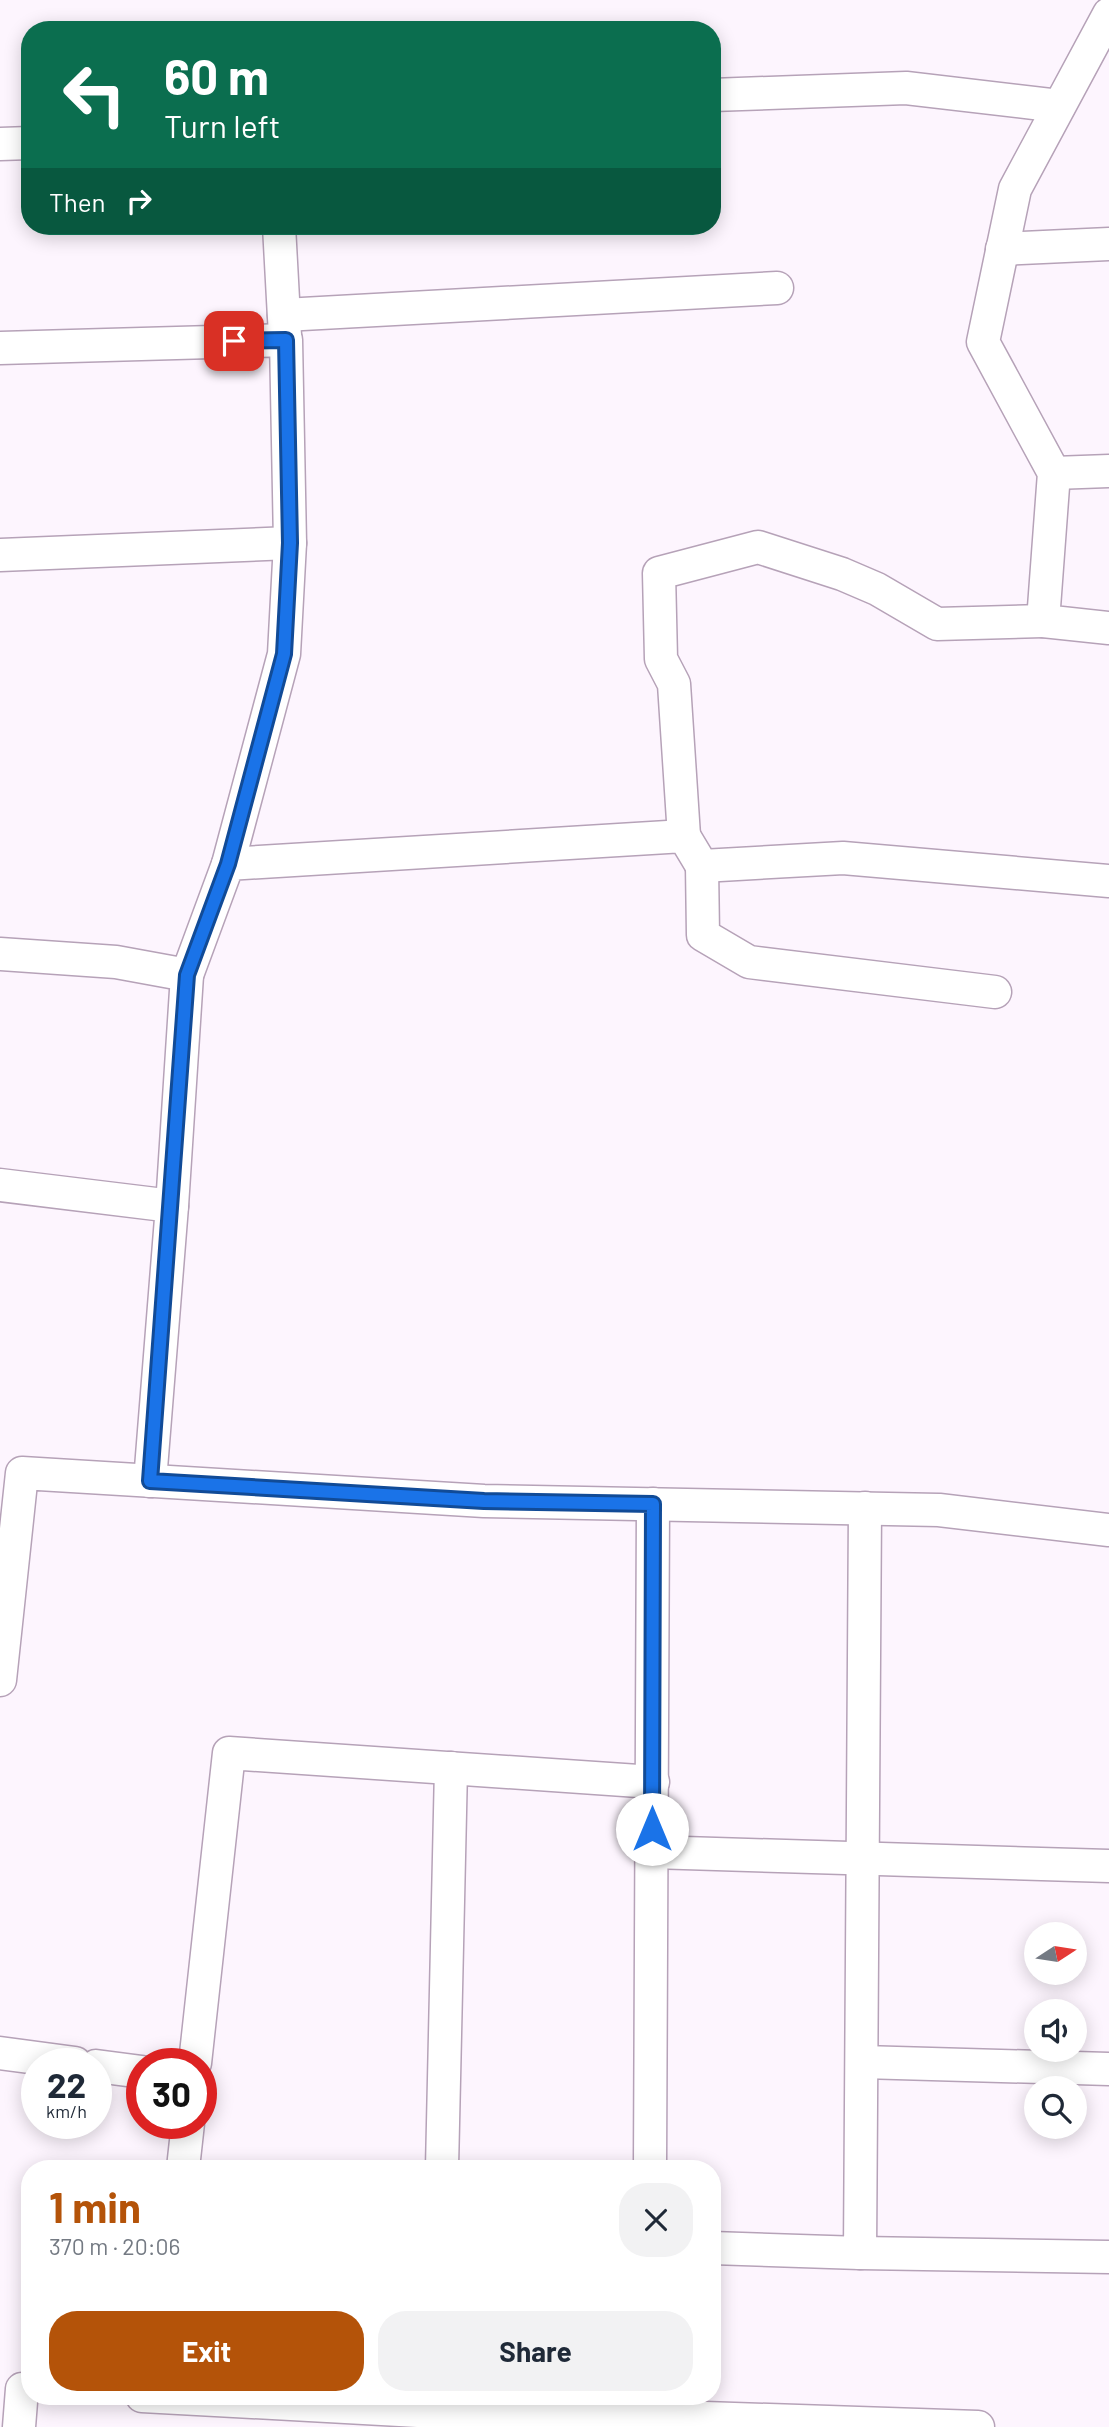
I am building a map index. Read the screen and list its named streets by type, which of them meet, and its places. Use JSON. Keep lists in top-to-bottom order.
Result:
{
  "north": "right",
  "page": {
    "turn": ["60 m", "Turn left"],
    "then": "Then",
    "speed": "22 km/h",
    "limit": "30",
    "heading": ["1 min", "370 m · 20:06"],
    "buttons": ["Exit", "Share"]
  }
}
